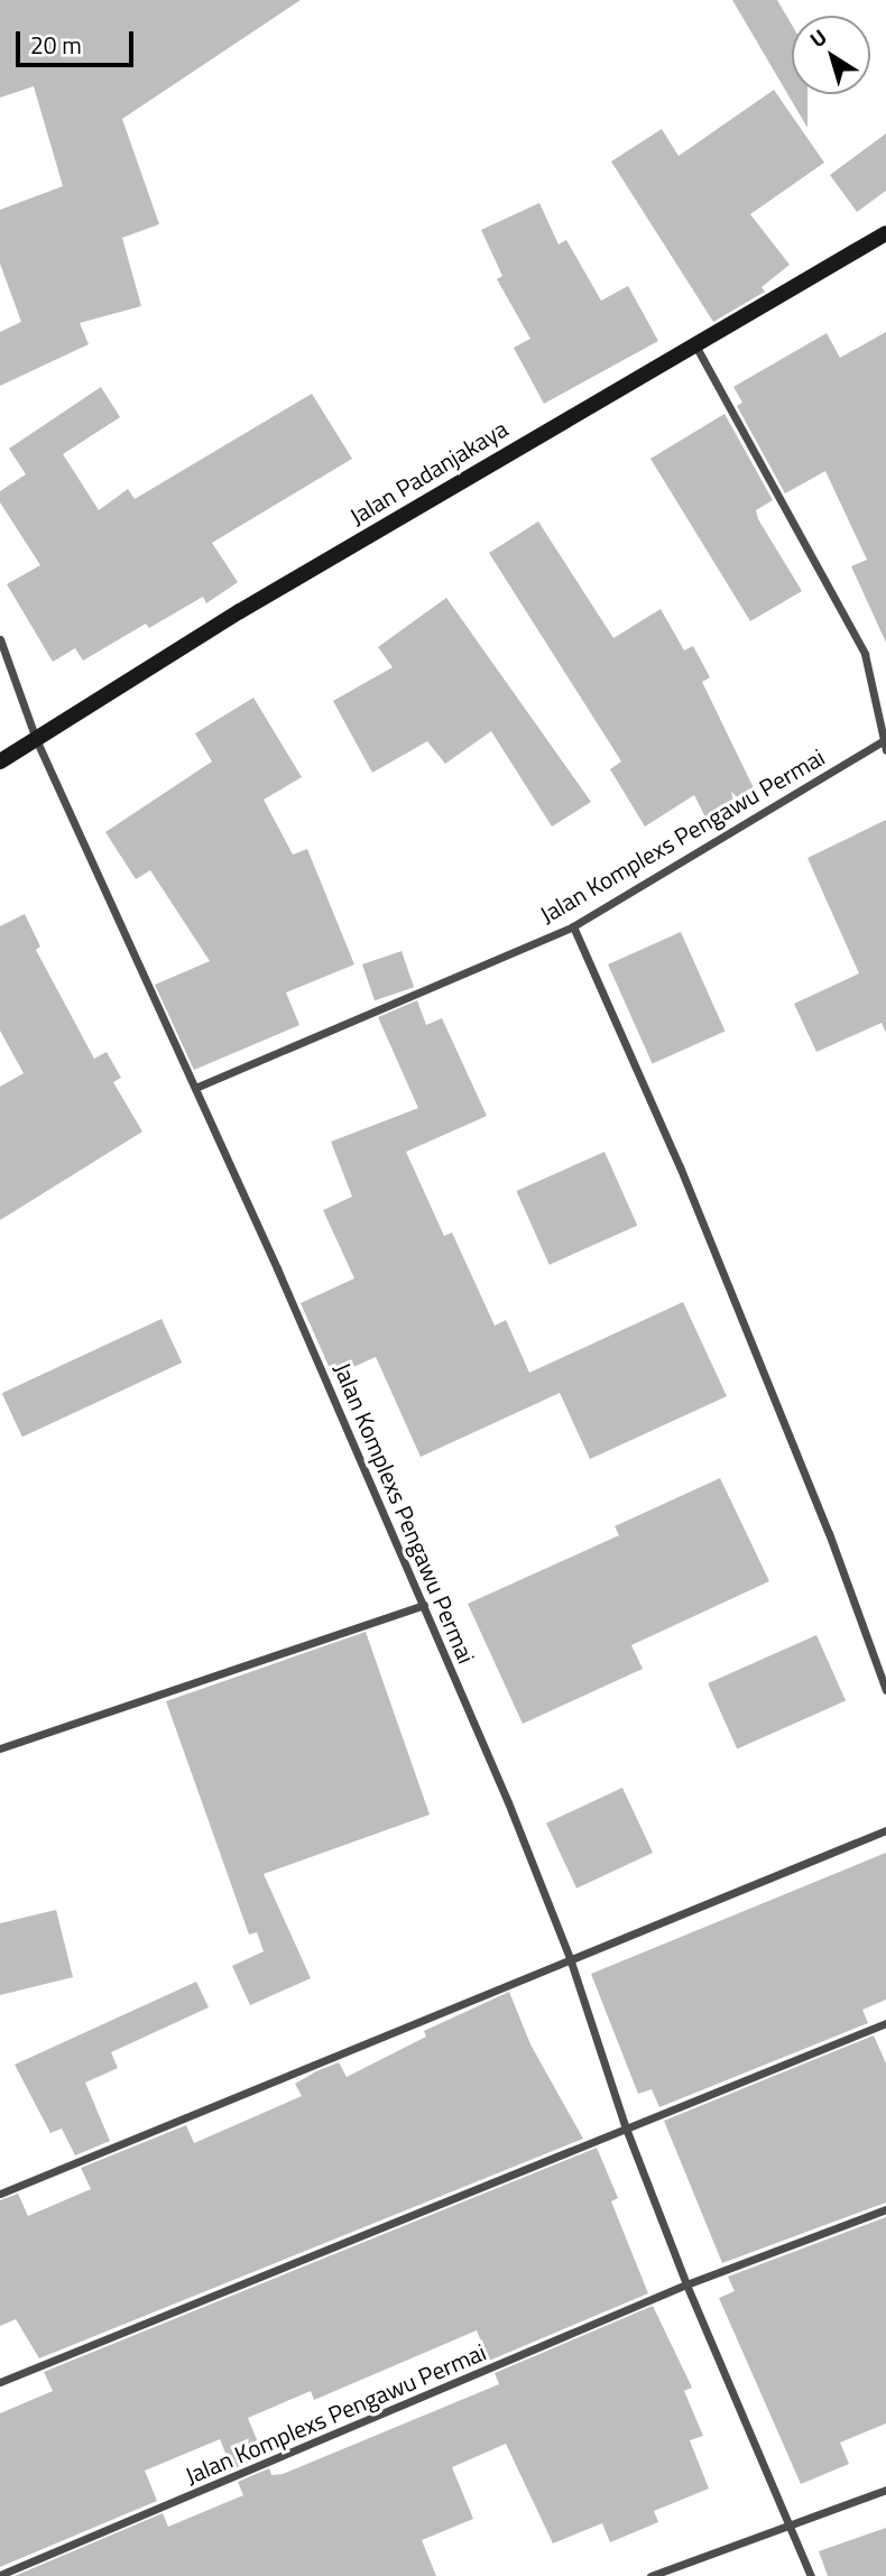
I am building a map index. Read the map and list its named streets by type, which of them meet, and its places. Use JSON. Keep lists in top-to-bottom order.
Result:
{
  "streets": {
    "street": ["Jalan Padanjakaya", "Jalan Komplexs Pengawu Permai"]
  },
  "crossings": [
    ["Jalan Padanjakaya", "Jalan Komplexs Pengawu Permai"]
  ],
  "scale_bar": "20 m",
  "north": "top left"
}
